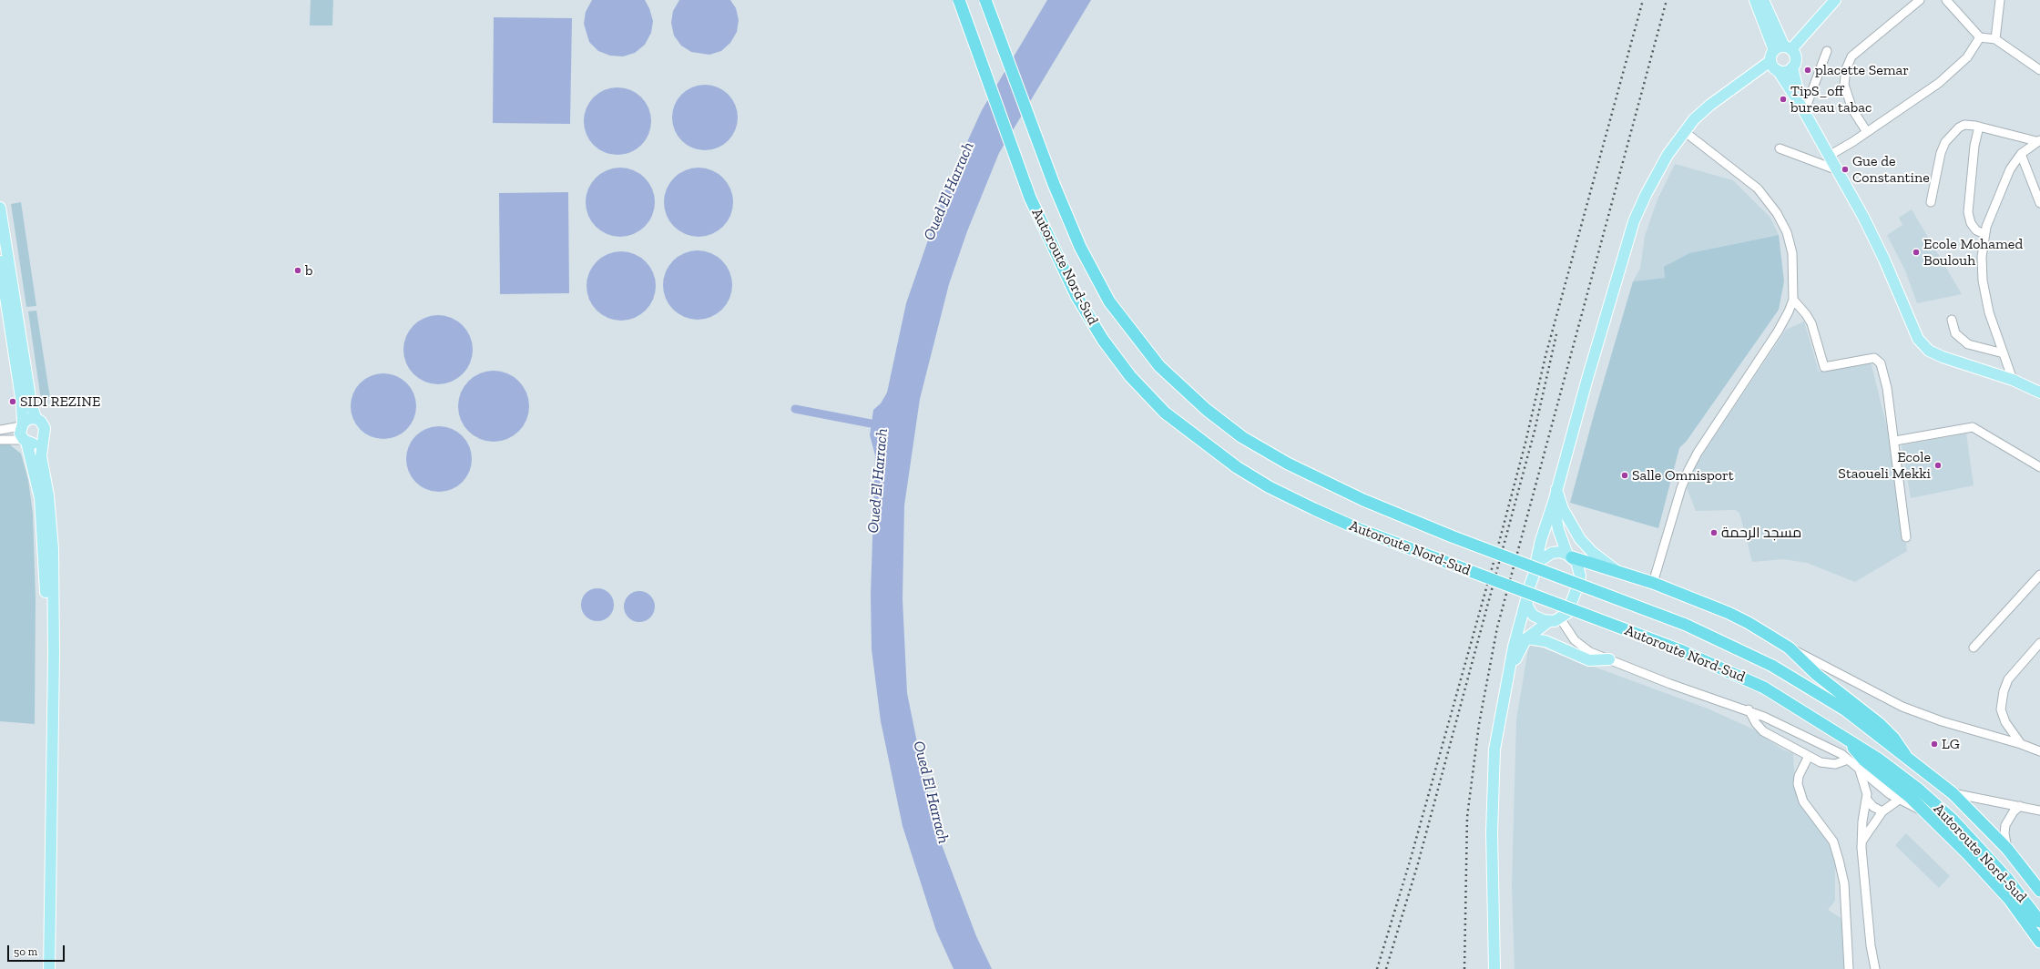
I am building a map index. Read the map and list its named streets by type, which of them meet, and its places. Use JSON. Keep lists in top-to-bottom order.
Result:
{
  "streets": {
    "highway": ["Autoroute Nord-Sud"]
  },
  "water": ["Oued El Harrach"],
  "places": [
    "placette Semar",
    "TipS_off bureau tabac",
    "Gue de Constantine",
    "Ecole Mohamed Boulouh",
    "b",
    "SIDI REZINE",
    "Ecole Staoueli Mekki",
    "Salle Omnisport",
    "مسجد الرحمة",
    "LG"
  ],
  "scale_bar": "50 m"
}
